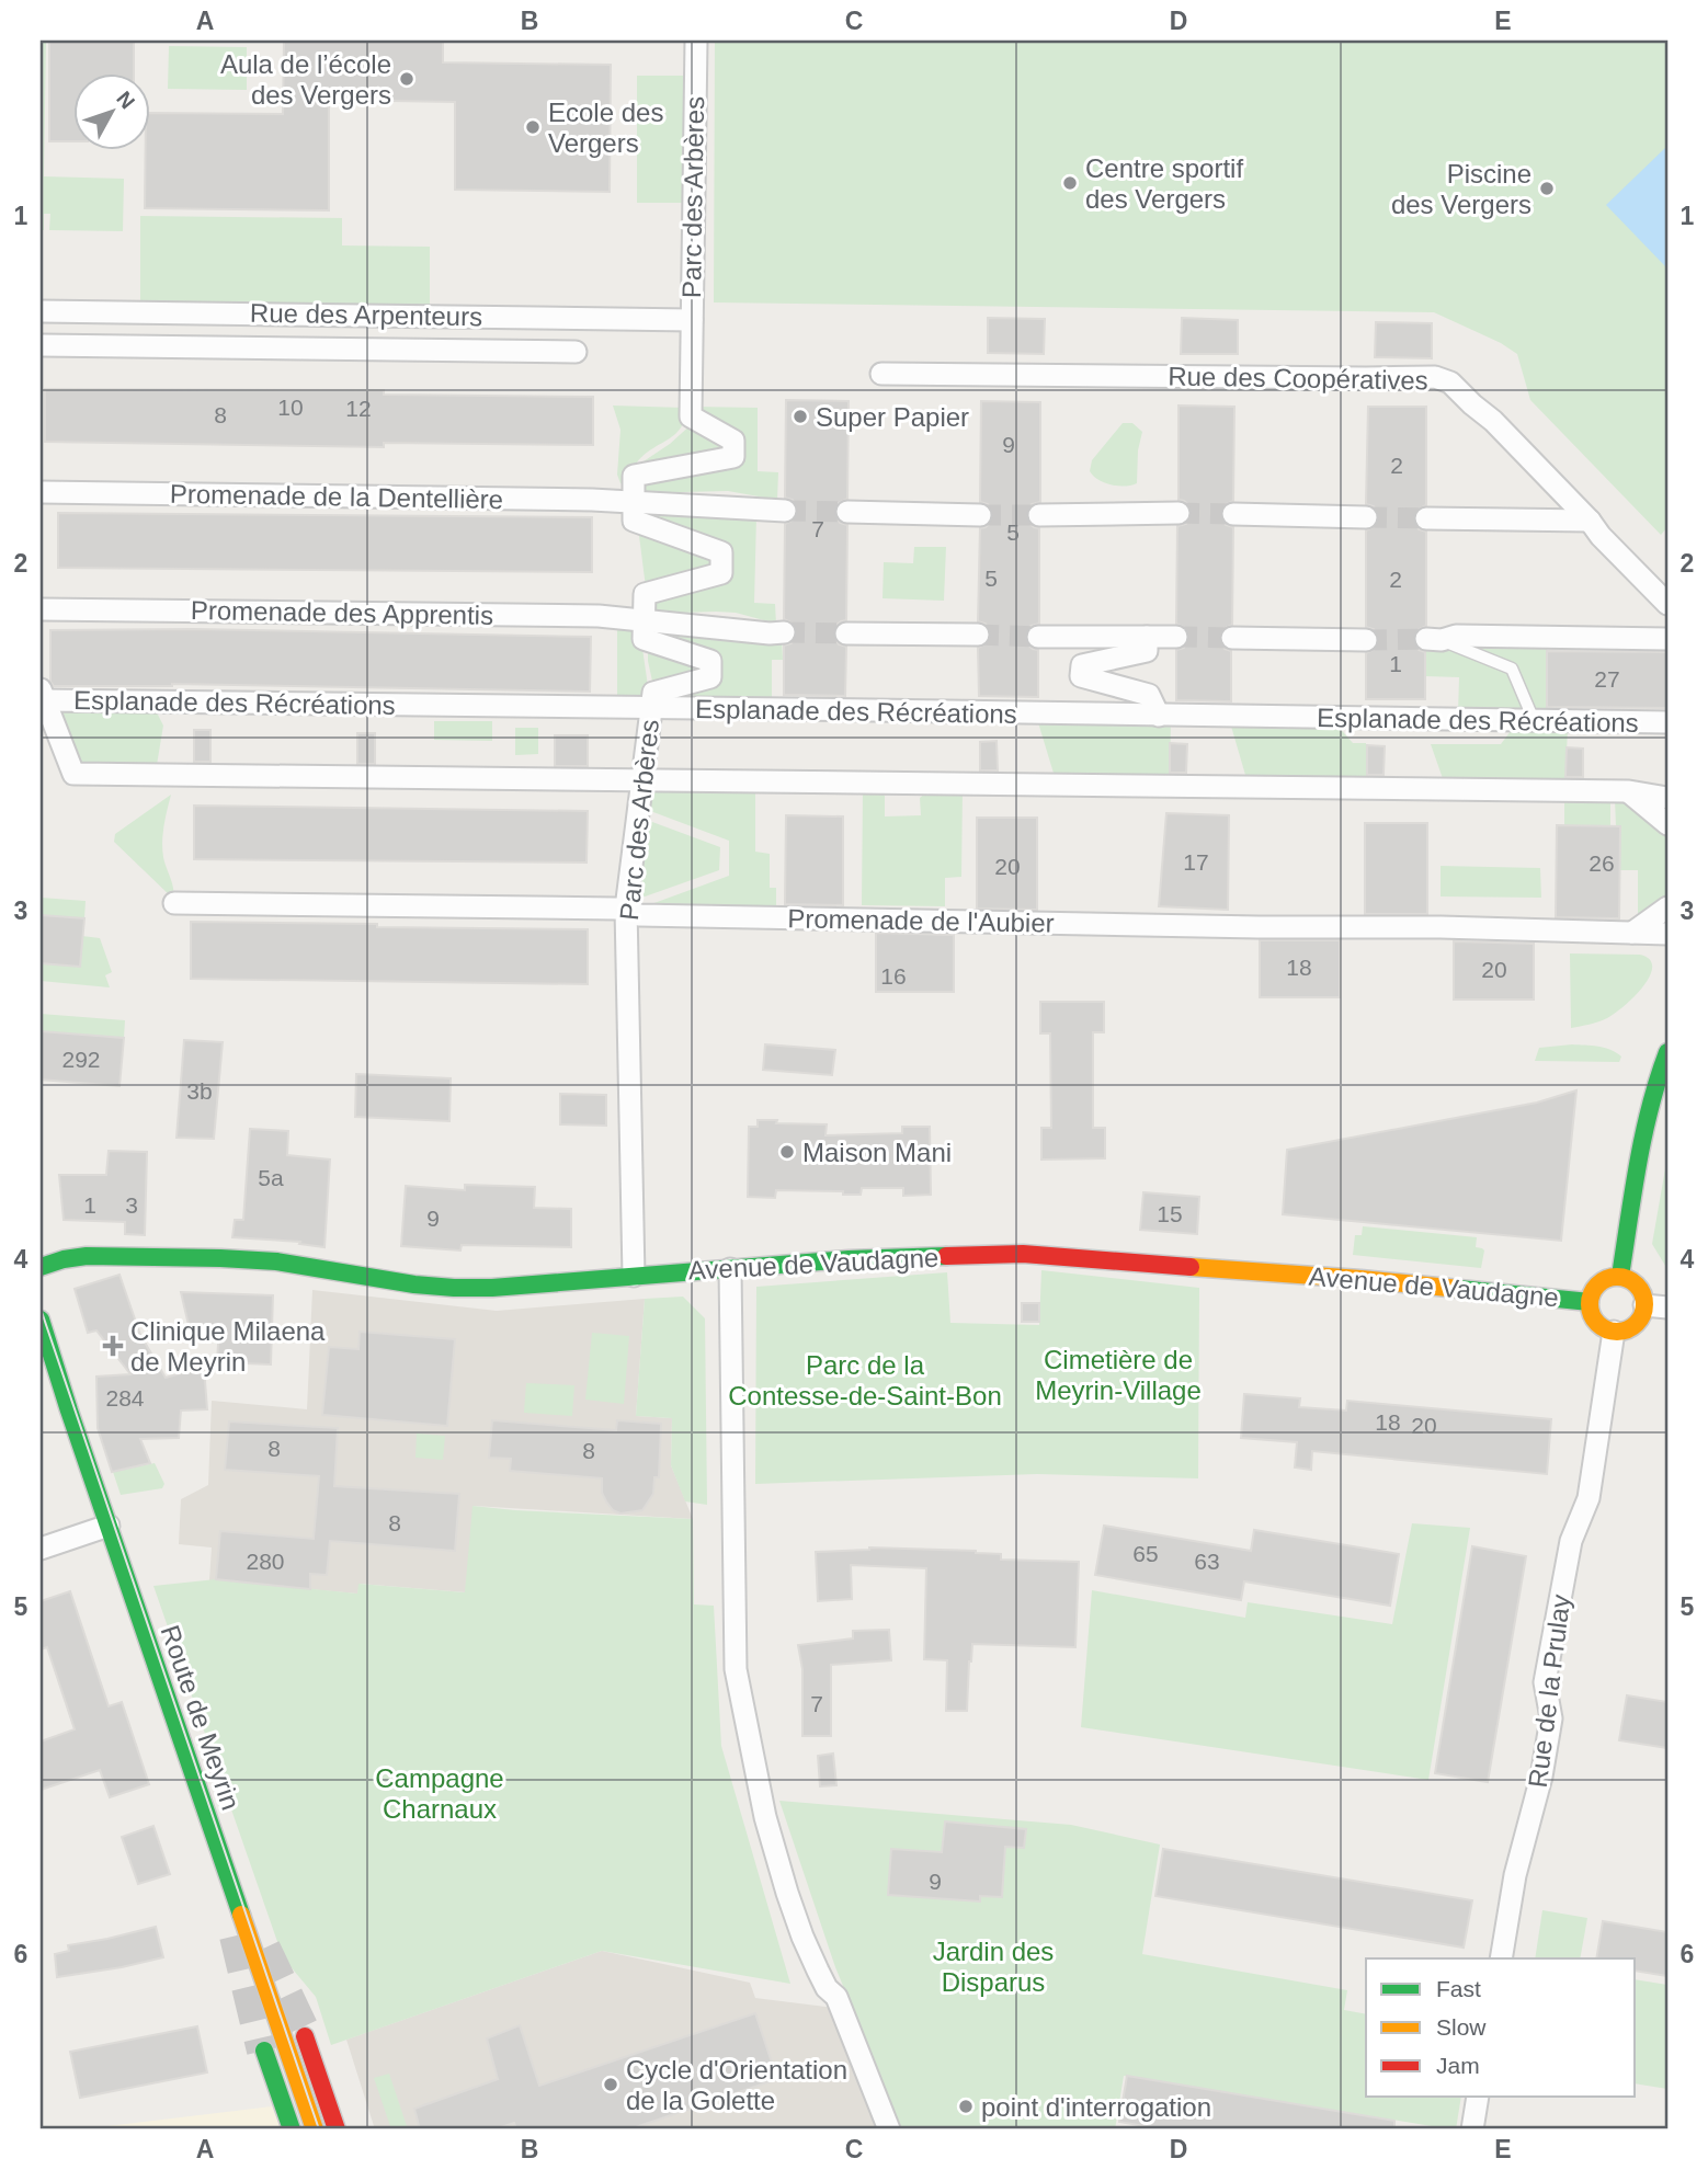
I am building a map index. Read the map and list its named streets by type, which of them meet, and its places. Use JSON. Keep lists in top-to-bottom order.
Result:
{
  "streets": {
    "street": [
      "Parc des Arbères",
      "Rue des Arpenteurs",
      "Rue des Coopératives",
      "Promenade de la Dentellière",
      "Promenade des Apprentis",
      "Esplanade des Récréations",
      "Promenade de l'Aubier",
      "Avenue de Vaudagne",
      "Rue de la Prulay",
      "Route de Meyrin"
    ]
  },
  "crossings": [
    ["Parc des Arbères", "Rue des Arpenteurs"],
    ["Parc des Arbères", "Promenade de la Dentellière"],
    ["Parc des Arbères", "Promenade des Apprentis"],
    ["Parc des Arbères", "Esplanade des Récréations"],
    ["Parc des Arbères", "Promenade de l'Aubier"],
    ["Parc des Arbères", "Avenue de Vaudagne"],
    ["Avenue de Vaudagne", "Rue de la Prulay"]
  ],
  "parks": [
    "Cimetière de Meyrin-Village",
    "Parc de la Contesse-de-Saint-Bon",
    "Campagne Charnaux",
    "Jardin des Disparus"
  ],
  "places": {
    "other": [
      "Aula de l’école des Vergers",
      "Ecole des Vergers",
      "Centre sportif des Vergers",
      "Piscine des Vergers",
      "Super Papier",
      "Maison Mani",
      "Cycle d'Orientation de la Golette",
      "point d'interrogation"
    ],
    "health": ["Clinique Milaena de Meyrin"]
  },
  "house_numbers": [
    "10",
    "12",
    "8",
    "9",
    "2",
    "7",
    "5",
    "5",
    "2",
    "1",
    "27",
    "17",
    "26",
    "20",
    "18",
    "20",
    "16",
    "292",
    "3b",
    "5a",
    "1",
    "3",
    "15",
    "9",
    "284",
    "18",
    "20",
    "8",
    "8",
    "8",
    "65",
    "280",
    "63",
    "7",
    "9"
  ],
  "legend": ["Fast", "Slow", "Jam"],
  "north": "top right",
  "grid": {
    "columns": [
      "A",
      "B",
      "C",
      "D",
      "E"
    ],
    "rows": [
      "1",
      "2",
      "3",
      "4",
      "5",
      "6"
    ]
  }
}
